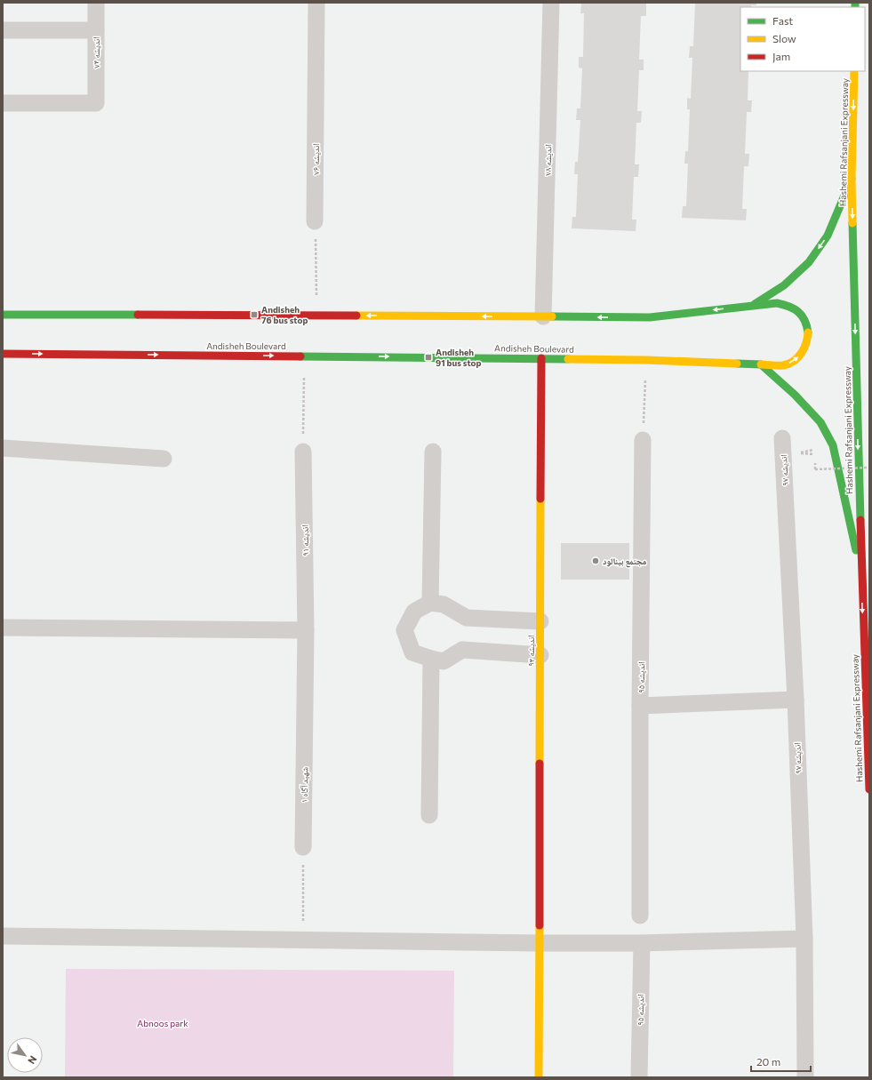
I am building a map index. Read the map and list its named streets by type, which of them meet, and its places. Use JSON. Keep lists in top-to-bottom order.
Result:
{
  "streets": {
    "main road": ["Hashemi Rafsanjani Expressway", "Andisheh Boulevard", "اندیشه ۹۳"],
    "street": [
      "اندیشه ۷۴",
      "اندیشه ۷۶",
      "اندیشه ۷۸",
      "اندیشه ۹۷",
      "اندیشه ۹۱",
      "اندیشه ۹۵",
      "شهید آگاه ۱"
    ]
  },
  "crossings": [
    ["Andisheh Boulevard", "اندیشه ۹۳"],
    ["اندیشه ۹۱", "شهید آگاه ۱"]
  ],
  "one_way": ["Hashemi Rafsanjani Expressway"],
  "parks": ["Abnoos park"],
  "places": {
    "transit": ["Andisheh 76 bus stop", "Andisheh 91 bus stop"],
    "other": ["مجتمع بینالود"]
  },
  "legend": ["Fast", "Slow", "Jam"],
  "scale_bar": "20 m",
  "north": "bottom right"
}
